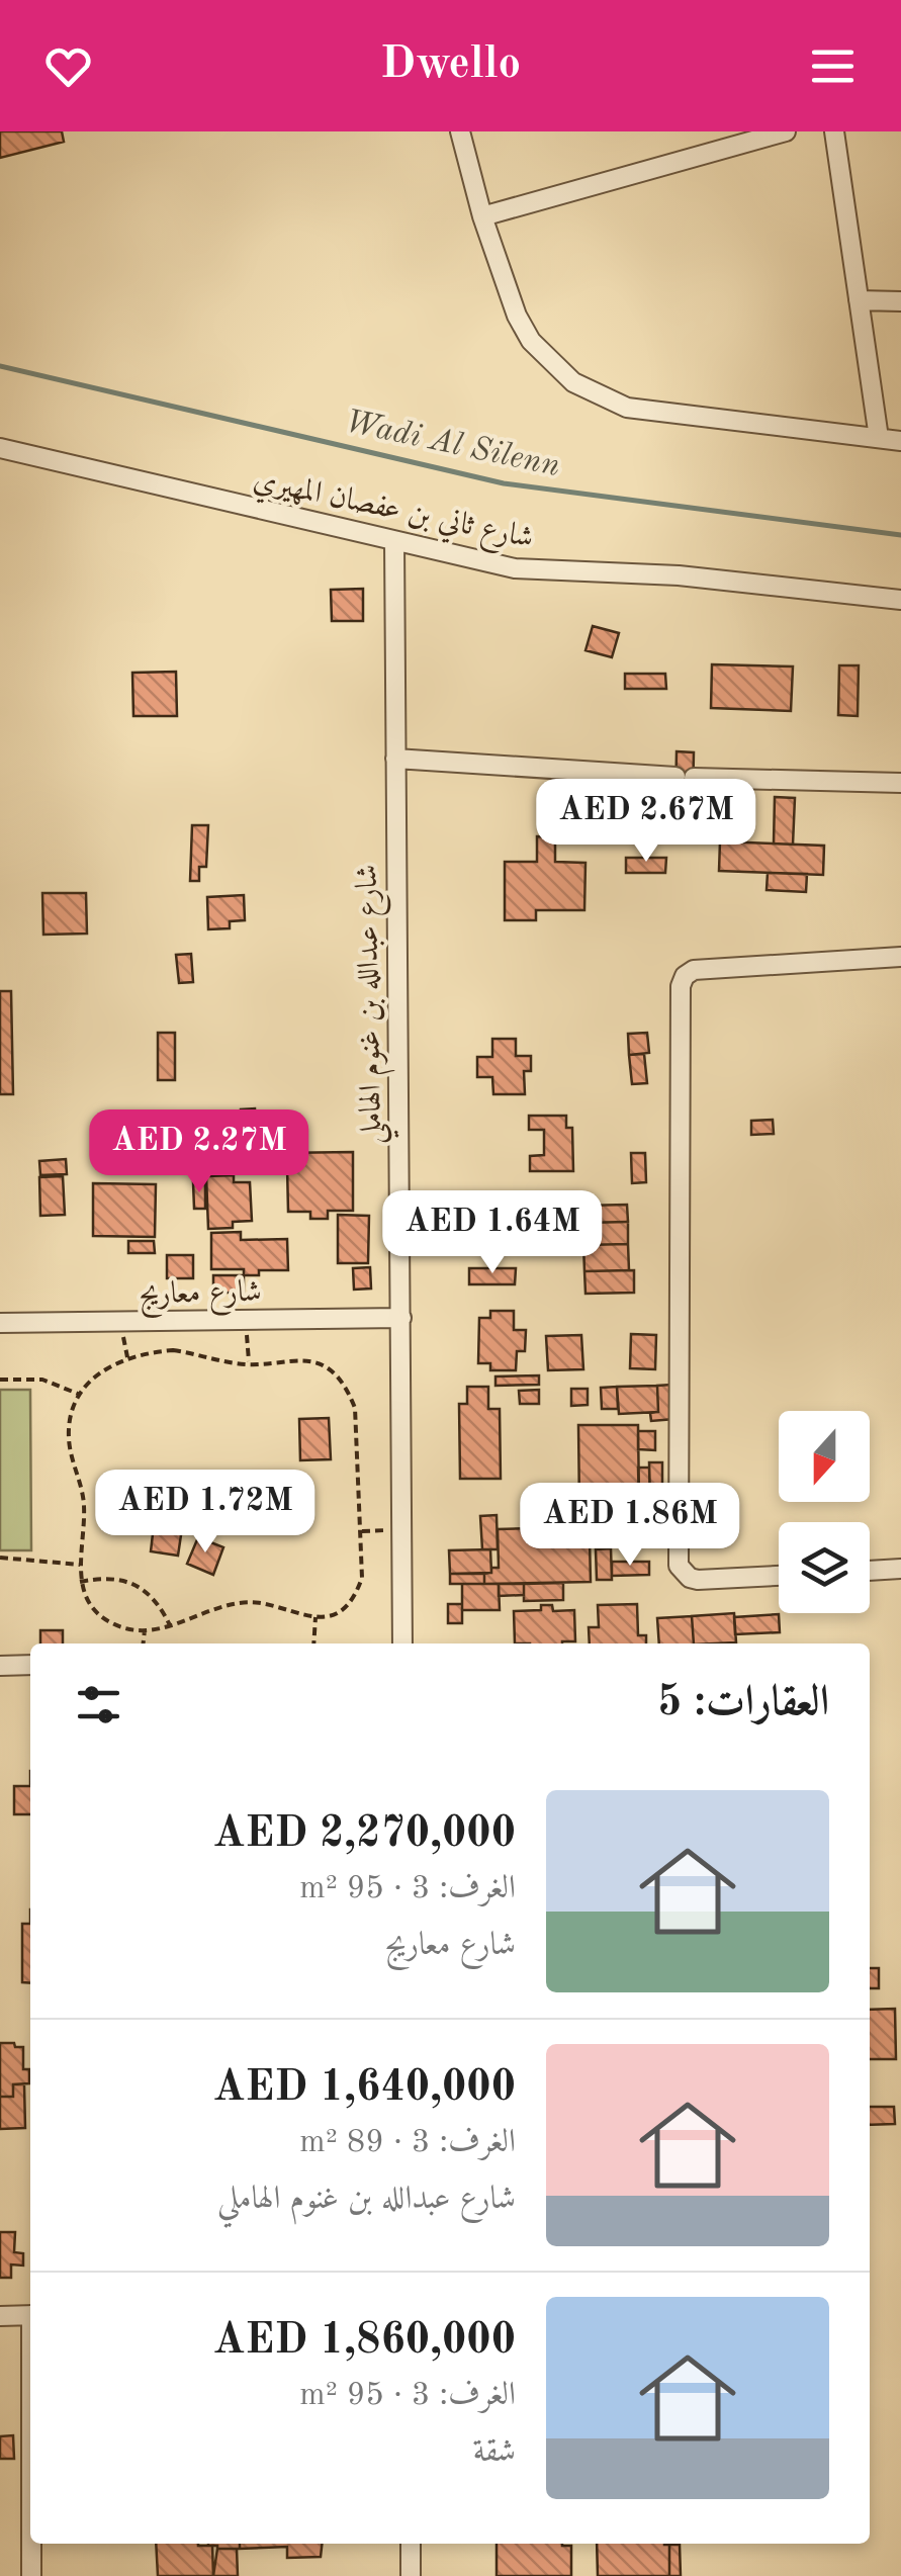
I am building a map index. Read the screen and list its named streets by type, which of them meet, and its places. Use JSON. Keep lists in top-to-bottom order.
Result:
{
  "streets": {
    "street": ["شارع ثاني بن عفصان المهيري", "شارع عبدالله بن غنوم الهاملي", "شارع معاريج"]
  },
  "crossings": [
    ["شارع ثاني بن عفصان المهيري", "شارع عبدالله بن غنوم الهاملي"],
    ["شارع عبدالله بن غنوم الهاملي", "شارع معاريج"]
  ],
  "water": ["Wadi Al Silenn"],
  "north": "bottom",
  "page": {
    "header": "Dwello",
    "price": [
      "AED 2.67M",
      "AED 2.27M",
      "AED 1.64M",
      "AED 1.72M",
      "AED 1.86M"
    ],
    "heading": "العقارات: 5",
    "list": [
      {
        "name": "AED 2,270,000",
        "note": "الغرف: 3 · 95 m² · شارع معاريج"
      },
      {
        "name": "AED 1,640,000",
        "note": "الغرف: 3 · 89 m² · شارع عبدالله بن غنوم الهاملي"
      },
      {
        "name": "AED 1,860,000",
        "note": "الغرف: 3 · 95 m² · شقة"
      }
    ]
  }
}
